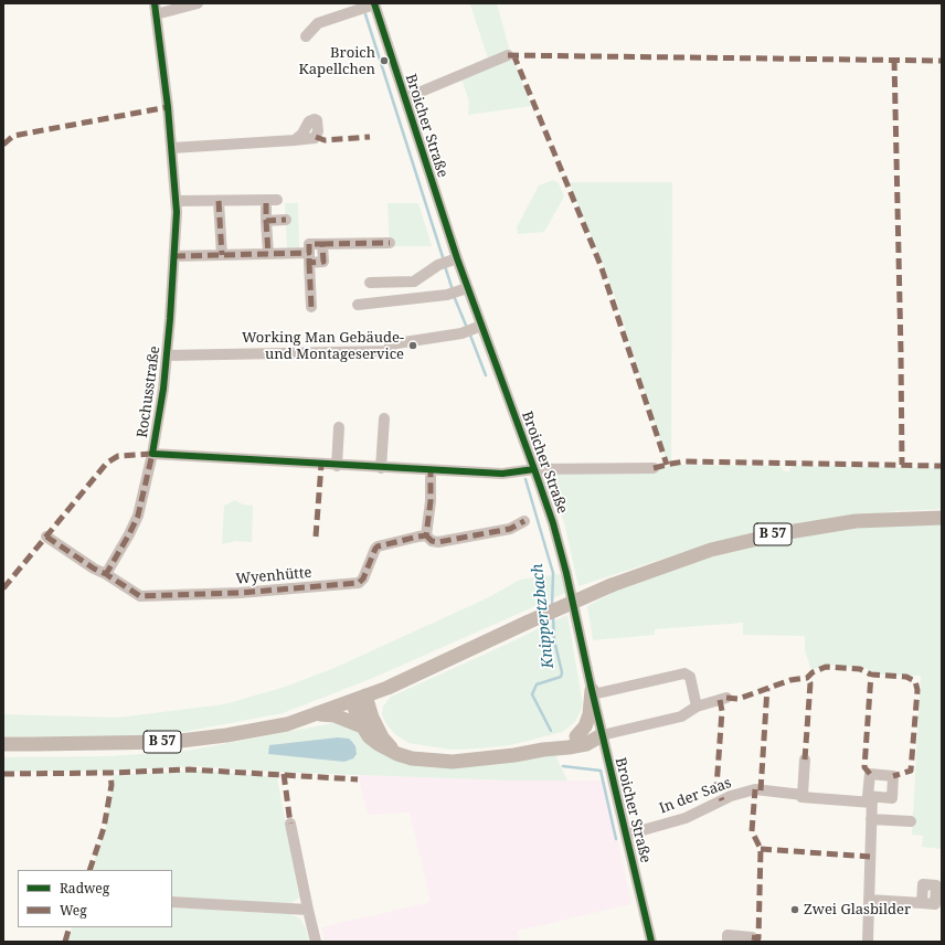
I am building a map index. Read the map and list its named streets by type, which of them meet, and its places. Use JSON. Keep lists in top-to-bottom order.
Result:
{
  "streets": {
    "main road": ["B 57"],
    "street": [
      "Broicher Straße",
      "Rochusstraße",
      "Wyenhütte",
      "In der Saas"
    ]
  },
  "crossings": [
    ["Broicher Straße", "Rochusstraße"],
    ["Broicher Straße", "In der Saas"]
  ],
  "water": ["Knippertzbach"],
  "places": ["Broich Kapellchen", "Working Man Gebäude- und Montageservice", "Zwei Glasbilder"],
  "legend": ["Radweg", "Weg"]
}
